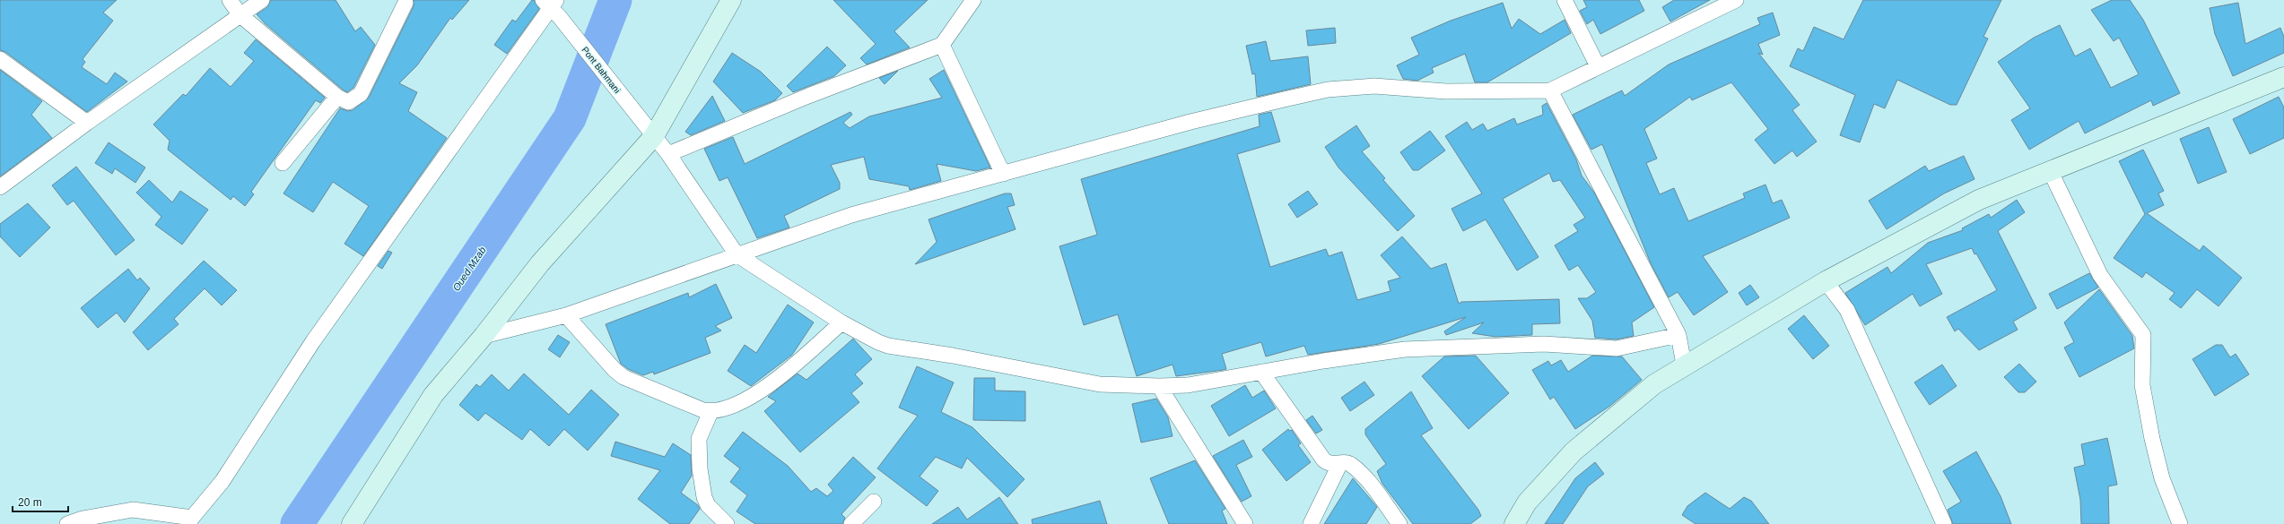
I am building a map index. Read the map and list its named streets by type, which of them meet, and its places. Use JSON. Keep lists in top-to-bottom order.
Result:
{
  "streets": {
    "street": ["Pont Bahmani"]
  },
  "water": ["Oued Mzab"],
  "scale_bar": "20 m"
}
